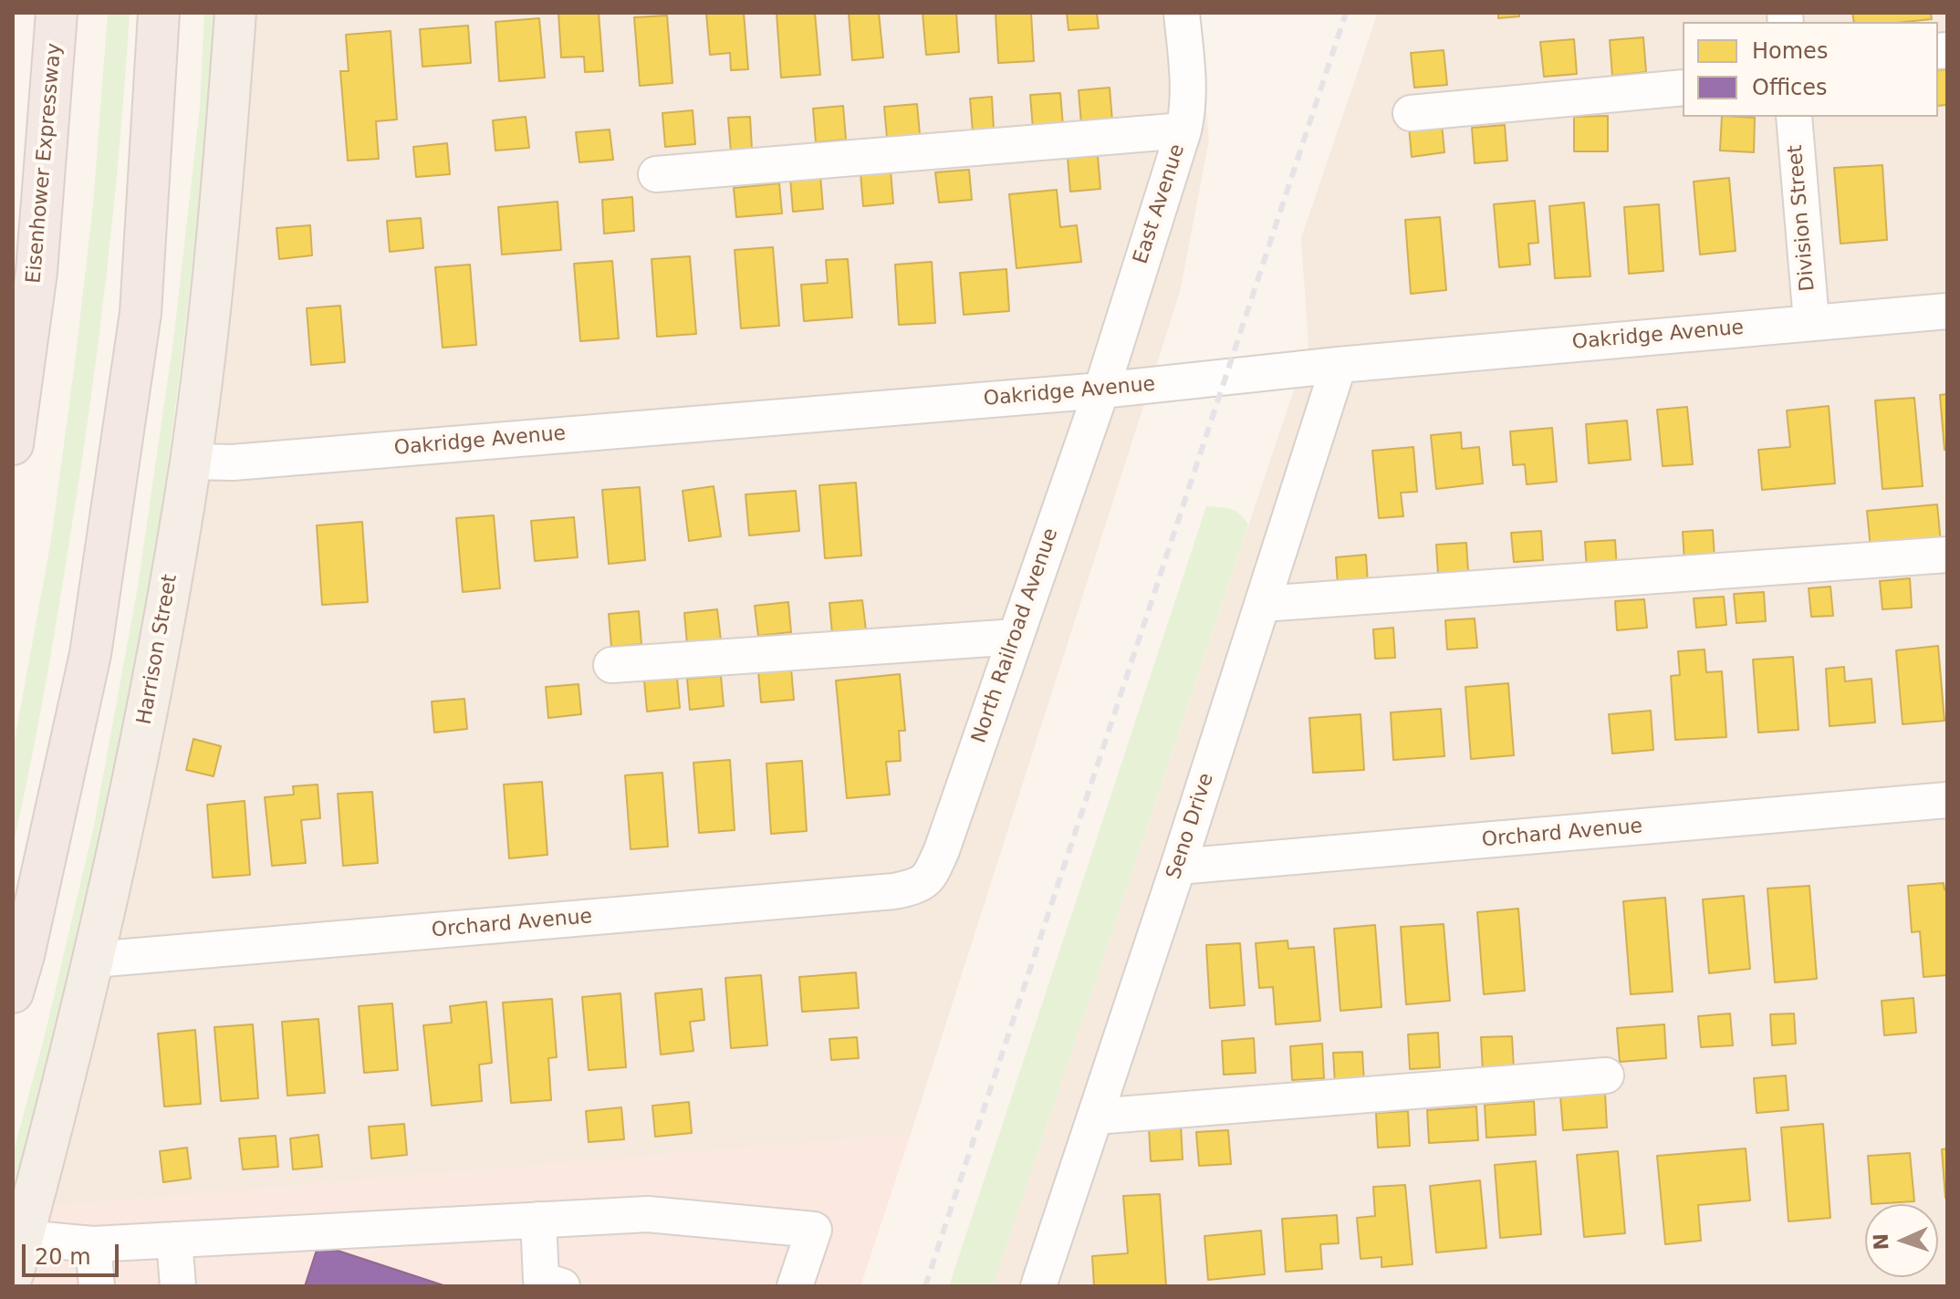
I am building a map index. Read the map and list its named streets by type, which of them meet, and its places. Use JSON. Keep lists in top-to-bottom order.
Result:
{
  "streets": {
    "highway": ["Eisenhower Expressway"],
    "main road": ["Harrison Street"],
    "street": [
      "East Avenue",
      "Division Street",
      "Oakridge Avenue",
      "North Railroad Avenue",
      "Seno Drive",
      "Orchard Avenue"
    ]
  },
  "crossings": [
    ["East Avenue", "Oakridge Avenue"],
    ["East Avenue", "North Railroad Avenue"],
    ["Division Street", "Oakridge Avenue"],
    ["Oakridge Avenue", "North Railroad Avenue"],
    ["Oakridge Avenue", "Harrison Street"],
    ["Oakridge Avenue", "Seno Drive"],
    ["North Railroad Avenue", "Orchard Avenue"],
    ["Harrison Street", "Orchard Avenue"],
    ["Seno Drive", "Orchard Avenue"]
  ],
  "legend": ["Homes", "Offices"],
  "scale_bar": "20 m",
  "north": "left"
}
